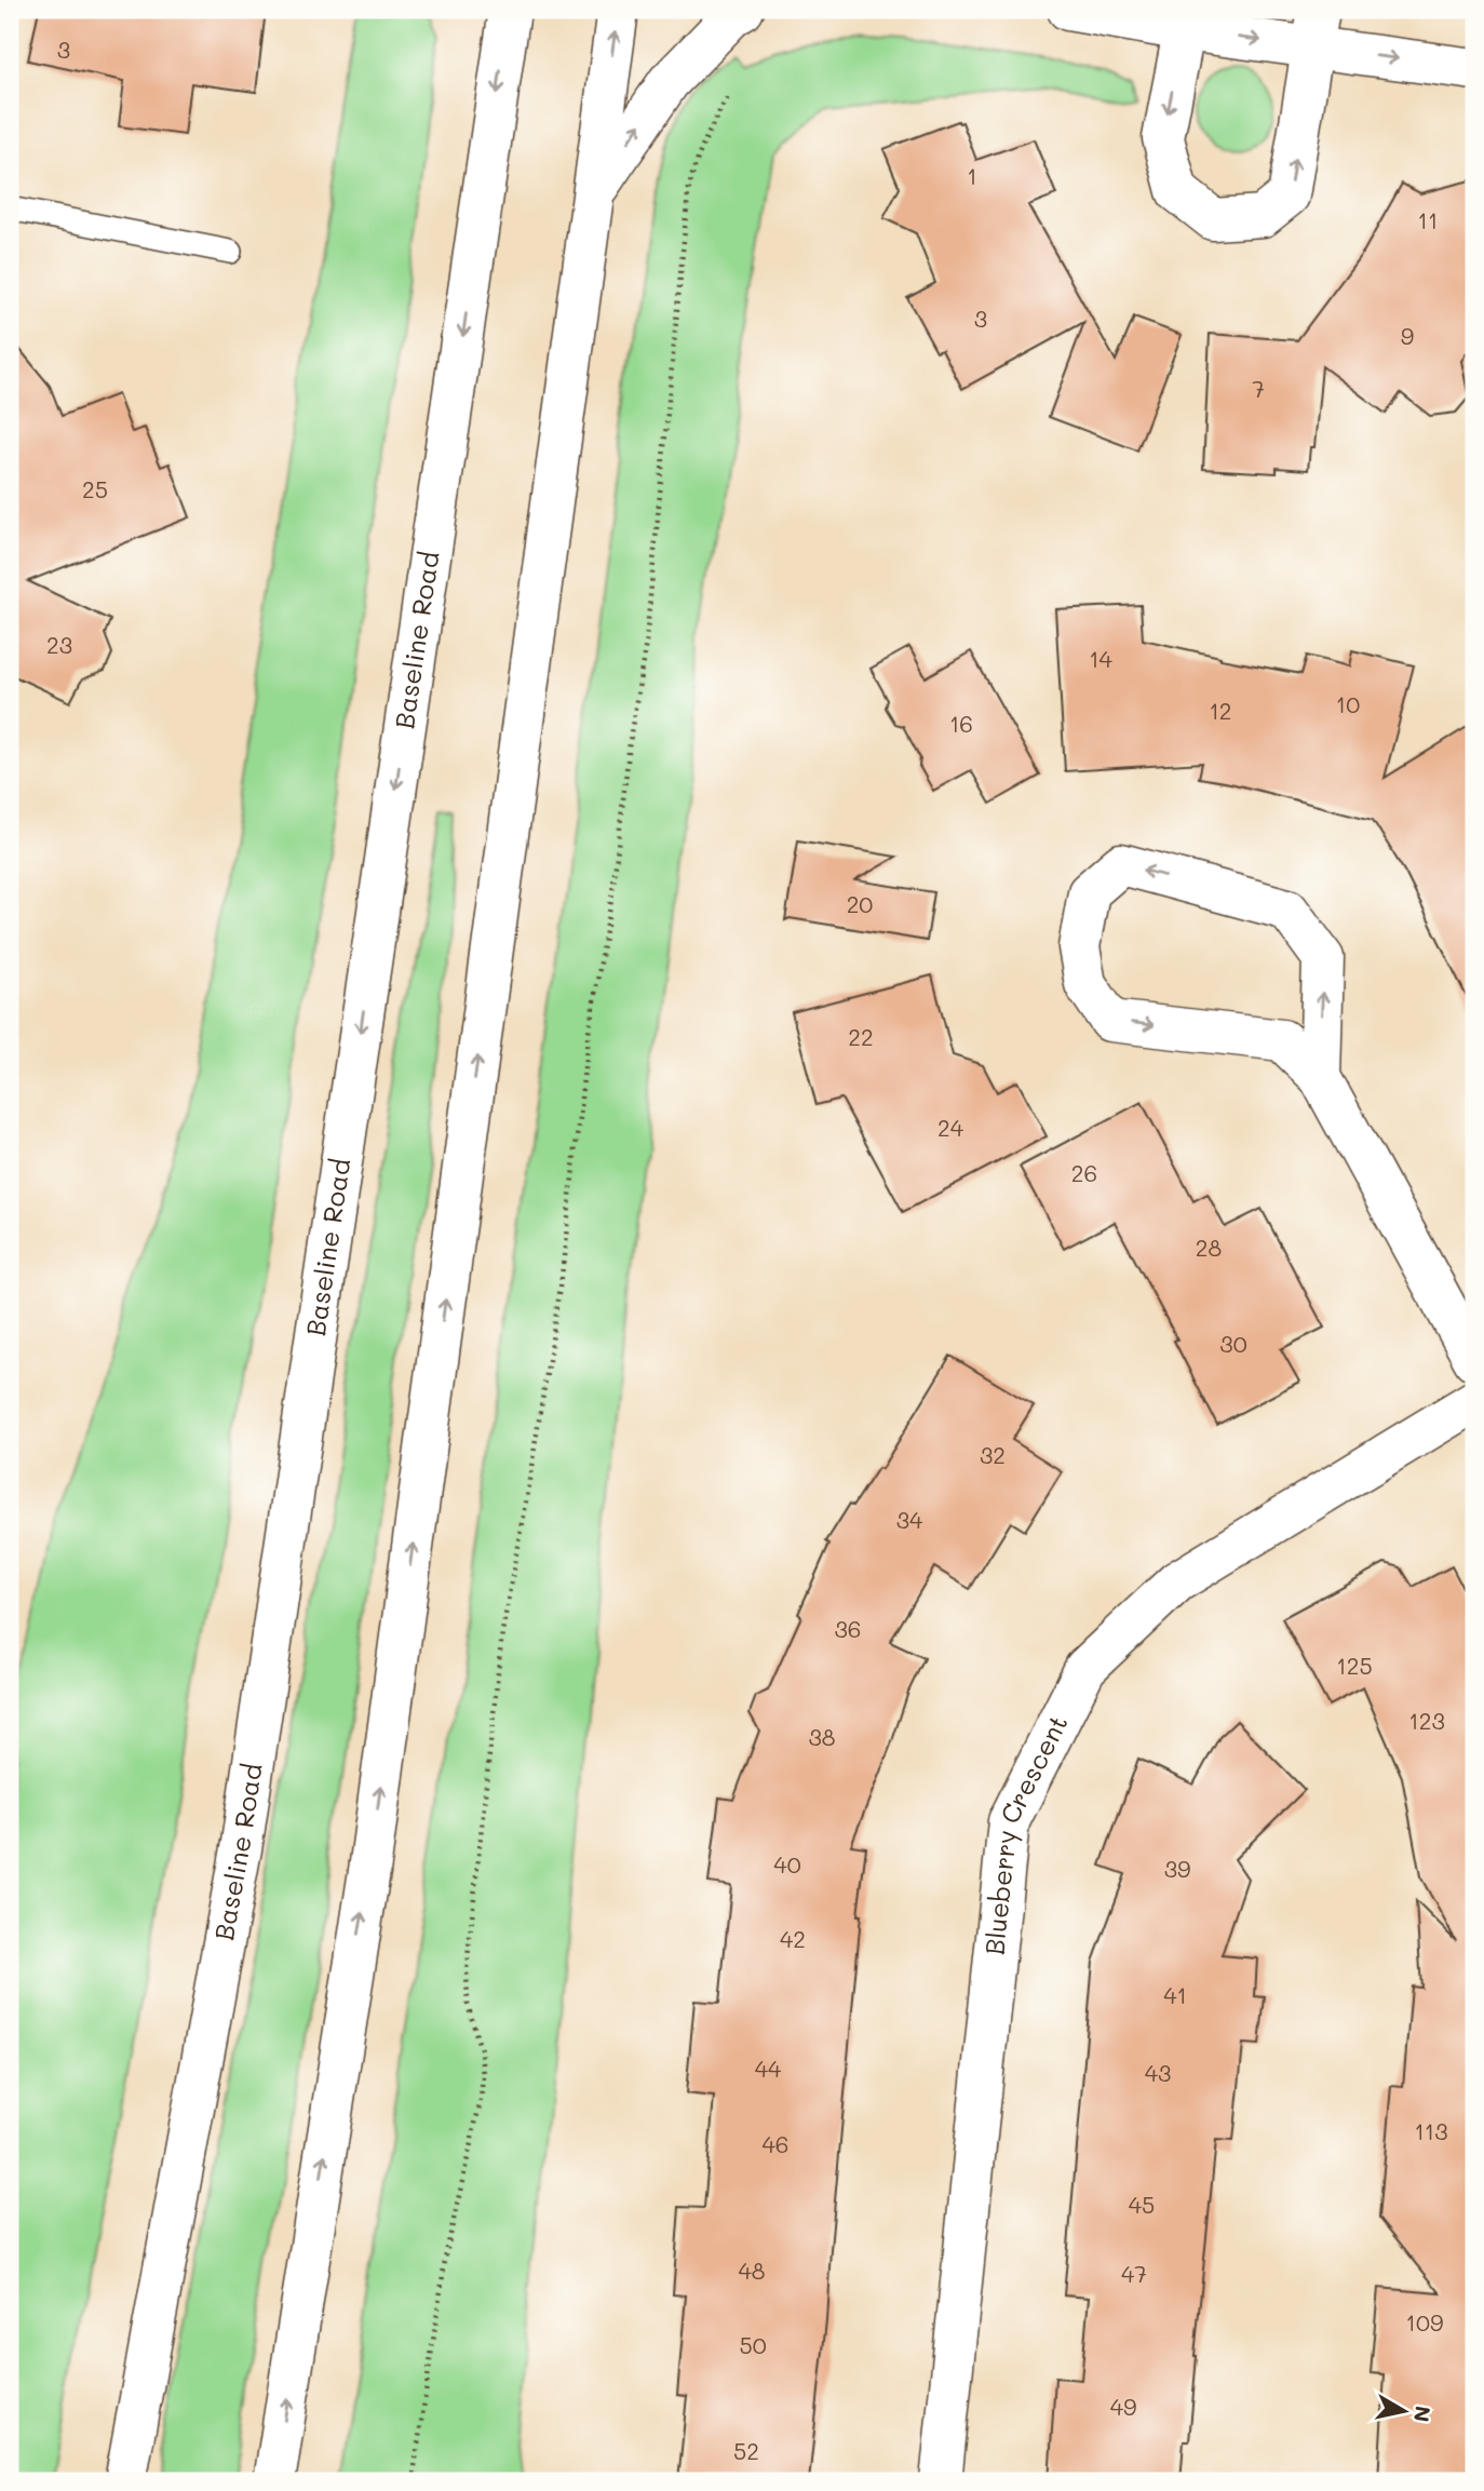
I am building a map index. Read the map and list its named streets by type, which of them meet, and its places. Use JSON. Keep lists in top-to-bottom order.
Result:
{
  "streets": {
    "main road": ["Baseline Road", "Blueberry Crescent"]
  },
  "house_numbers": [
    "3",
    "1",
    "11",
    "3",
    "9",
    "7",
    "25",
    "23",
    "14",
    "10",
    "12",
    "16",
    "20",
    "22",
    "24",
    "26",
    "28",
    "30",
    "32",
    "34",
    "36",
    "125",
    "123",
    "38",
    "40",
    "39",
    "42",
    "41",
    "44",
    "43",
    "113",
    "46",
    "45",
    "48",
    "47",
    "109",
    "50",
    "49",
    "52"
  ],
  "north": "right"
}
